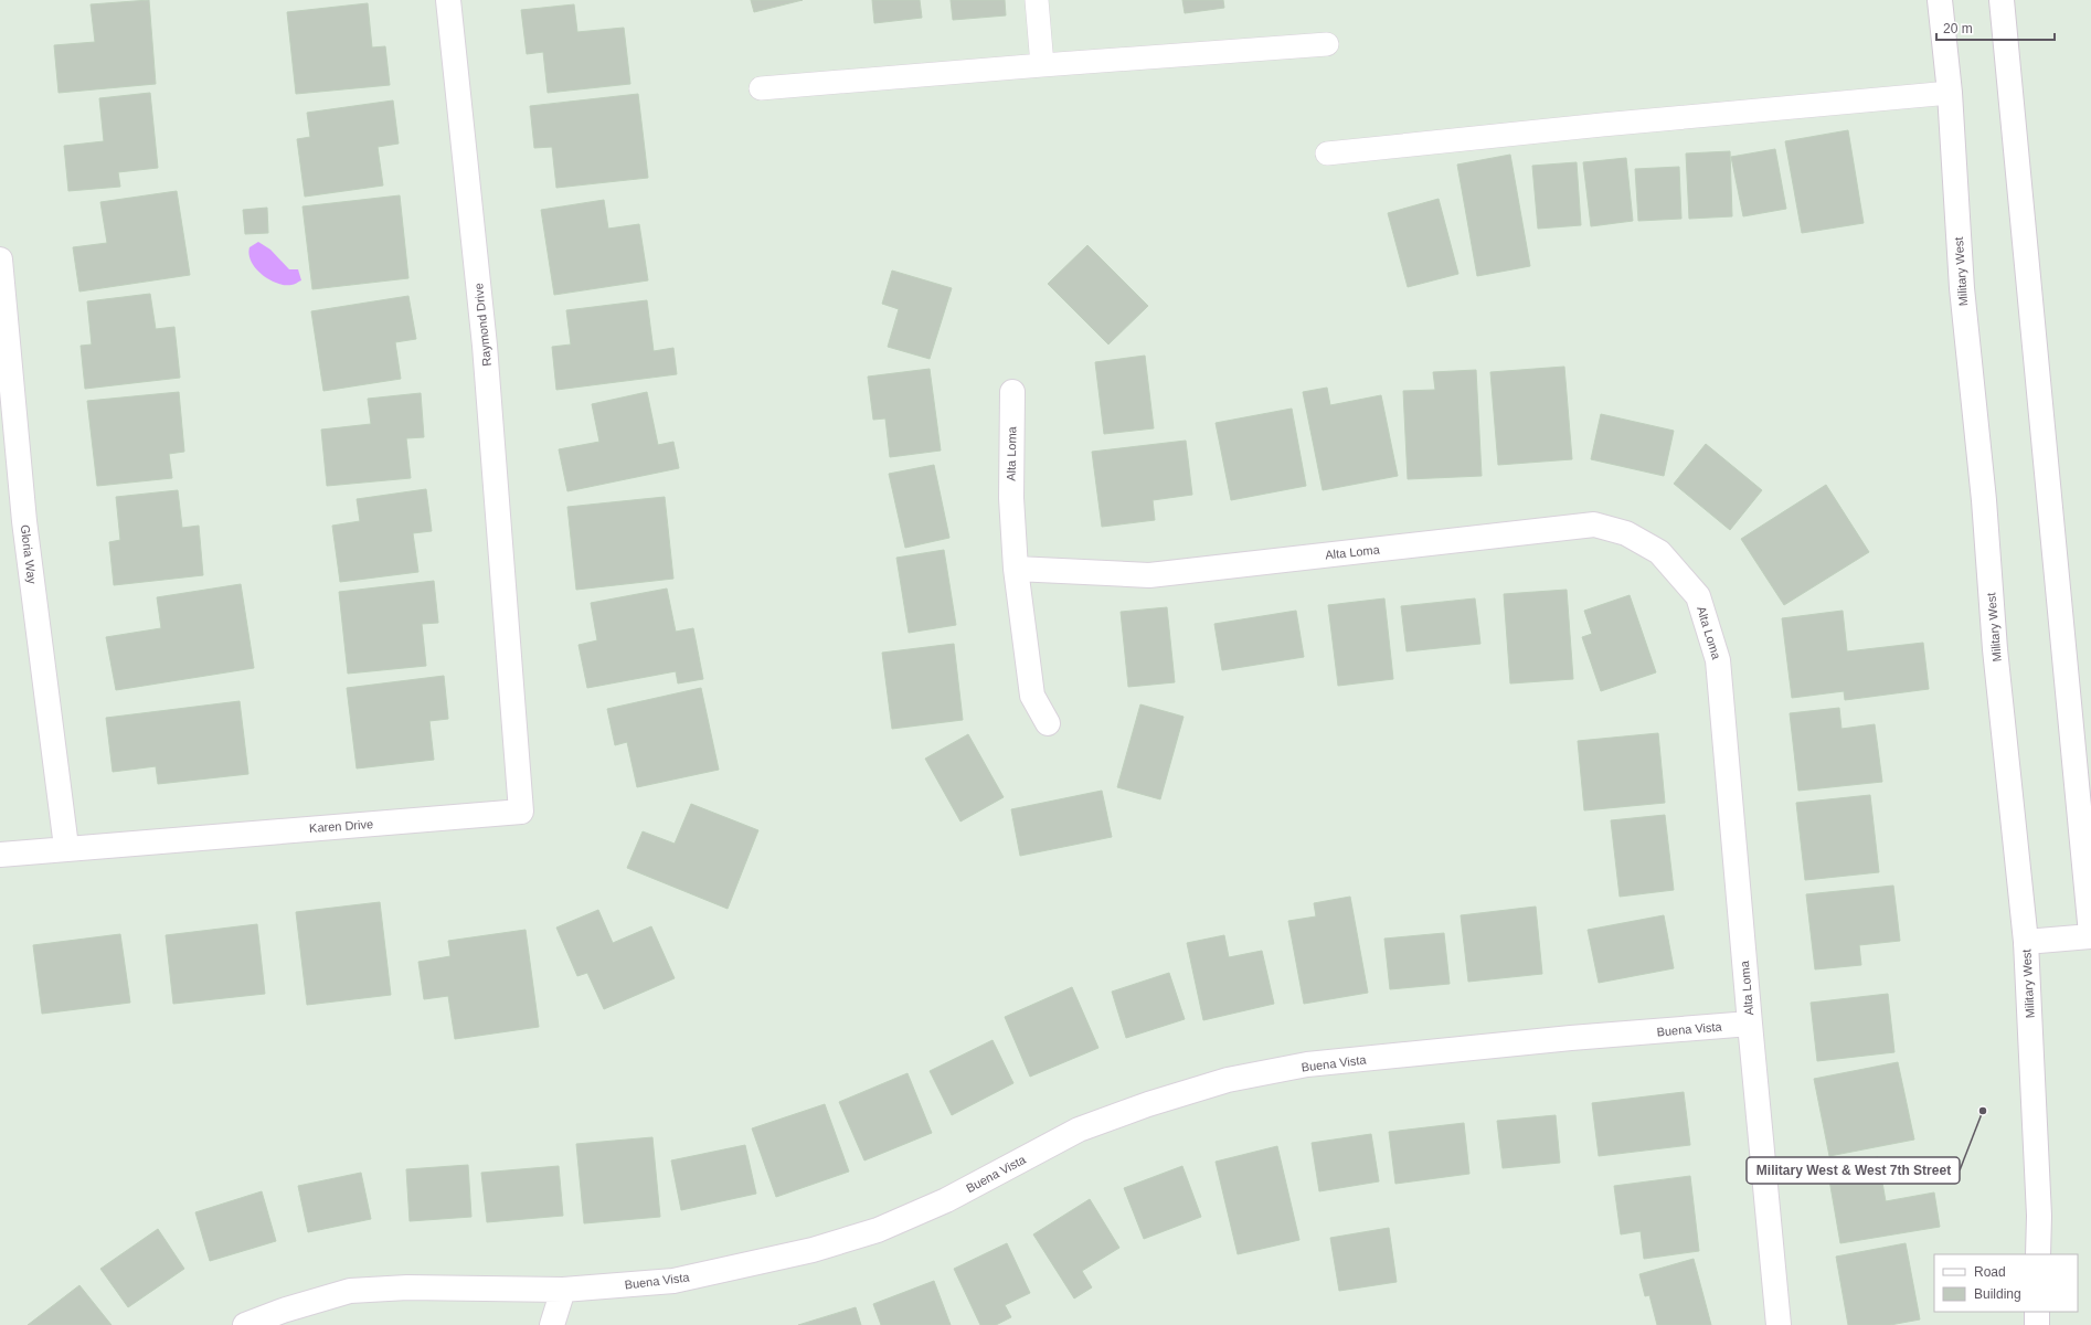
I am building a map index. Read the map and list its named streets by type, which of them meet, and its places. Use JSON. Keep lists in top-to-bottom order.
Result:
{
  "streets": {
    "street": [
      "Military West",
      "Raymond Drive",
      "Alta Loma",
      "Gloria Way",
      "Karen Drive",
      "Buena Vista"
    ]
  },
  "crossings": [
    ["Raymond Drive", "Karen Drive"],
    ["Alta Loma", "Buena Vista"],
    ["Gloria Way", "Karen Drive"]
  ],
  "places": ["Military West & West 7th Street"],
  "legend": ["Road", "Building"],
  "scale_bar": "20 m"
}
